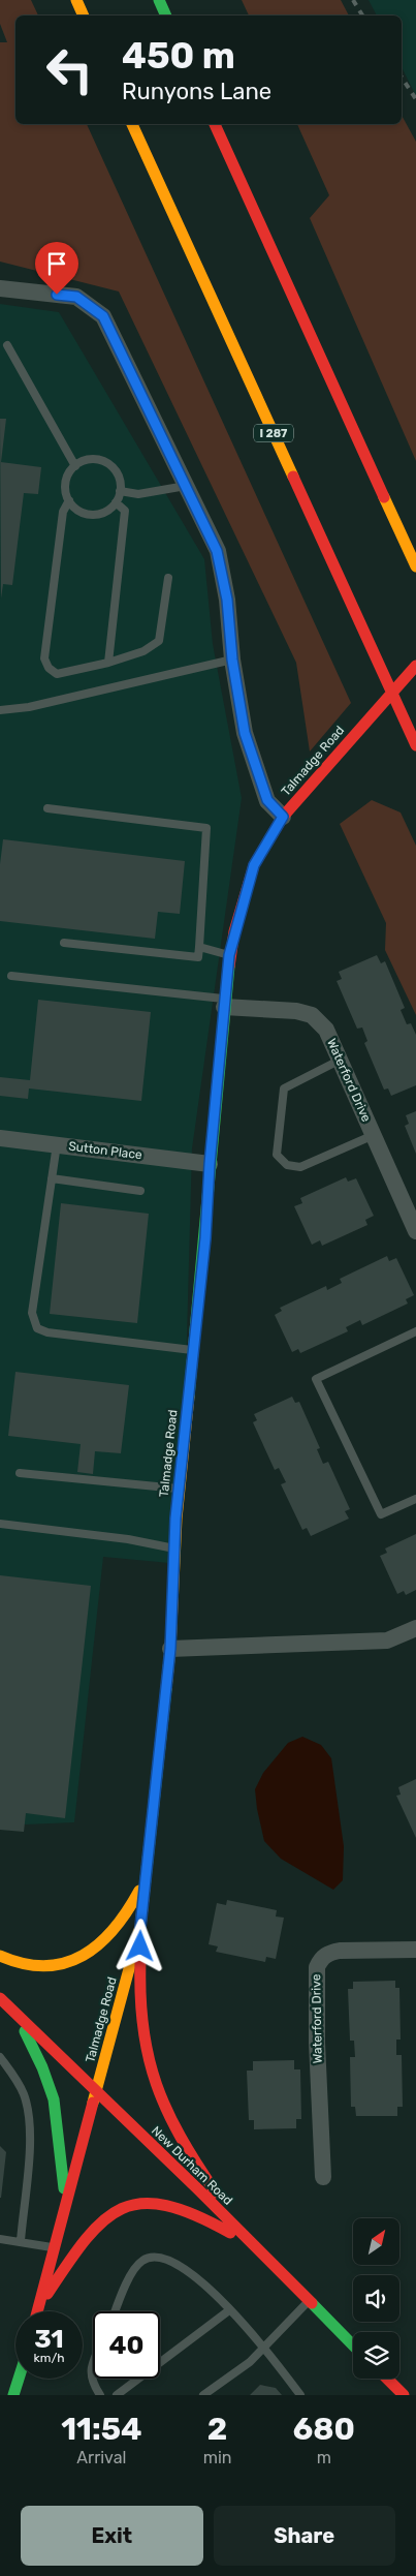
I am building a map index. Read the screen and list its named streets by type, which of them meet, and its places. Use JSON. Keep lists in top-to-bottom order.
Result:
{
  "streets": {
    "main road": ["I 287", "Talmadge Road", "New Durham Road"],
    "street": ["Waterford Drive", "Sutton Place"]
  },
  "crossings": [
    ["Talmadge Road", "Waterford Drive"],
    ["Talmadge Road", "Sutton Place"],
    ["Talmadge Road", "New Durham Road"]
  ],
  "north": "top right",
  "page": {
    "turn": ["450 m", "Runyons Lane"],
    "speed": "31 km/h",
    "limit": "40",
    "eta": [
      "11:54",
      "Arrival",
      "2",
      "min",
      "680",
      "m"
    ],
    "buttons": ["Exit", "Share"]
  }
}
